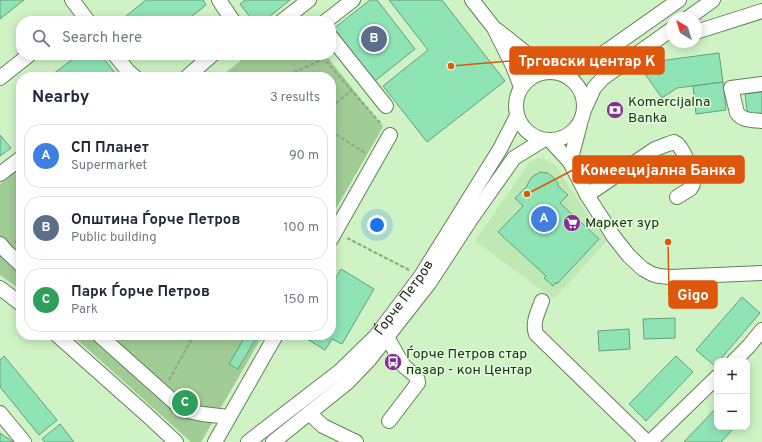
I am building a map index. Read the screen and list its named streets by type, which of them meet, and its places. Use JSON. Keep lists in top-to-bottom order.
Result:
{
  "streets": {
    "street": ["Ѓорче Петров"]
  },
  "places": {
    "other": ["Трговски центар К", "Комеецијална Банка", "Gigo"],
    "bank": ["Komercijalna Banka"],
    "supermarket": ["Маркет зур"],
    "bus stop": ["Ѓорче Петров стар пазар - кон Центар"]
  },
  "north": "top left",
  "page": {
    "search": "Search here",
    "pins": ["B", "A", "C"],
    "heading": ["Nearby", "3 results"],
    "list": [
      {
        "mark": "A",
        "name": "СП Планет",
        "note": "Supermarket",
        "value": "90 m"
      },
      {
        "mark": "B",
        "name": "Општина Ѓорче Петров",
        "note": "Public building",
        "value": "100 m"
      },
      {
        "mark": "C",
        "name": "Парк Ѓорче Петров",
        "note": "Park",
        "value": "150 m"
      }
    ],
    "map_buttons": ["+", "−"]
  }
}
